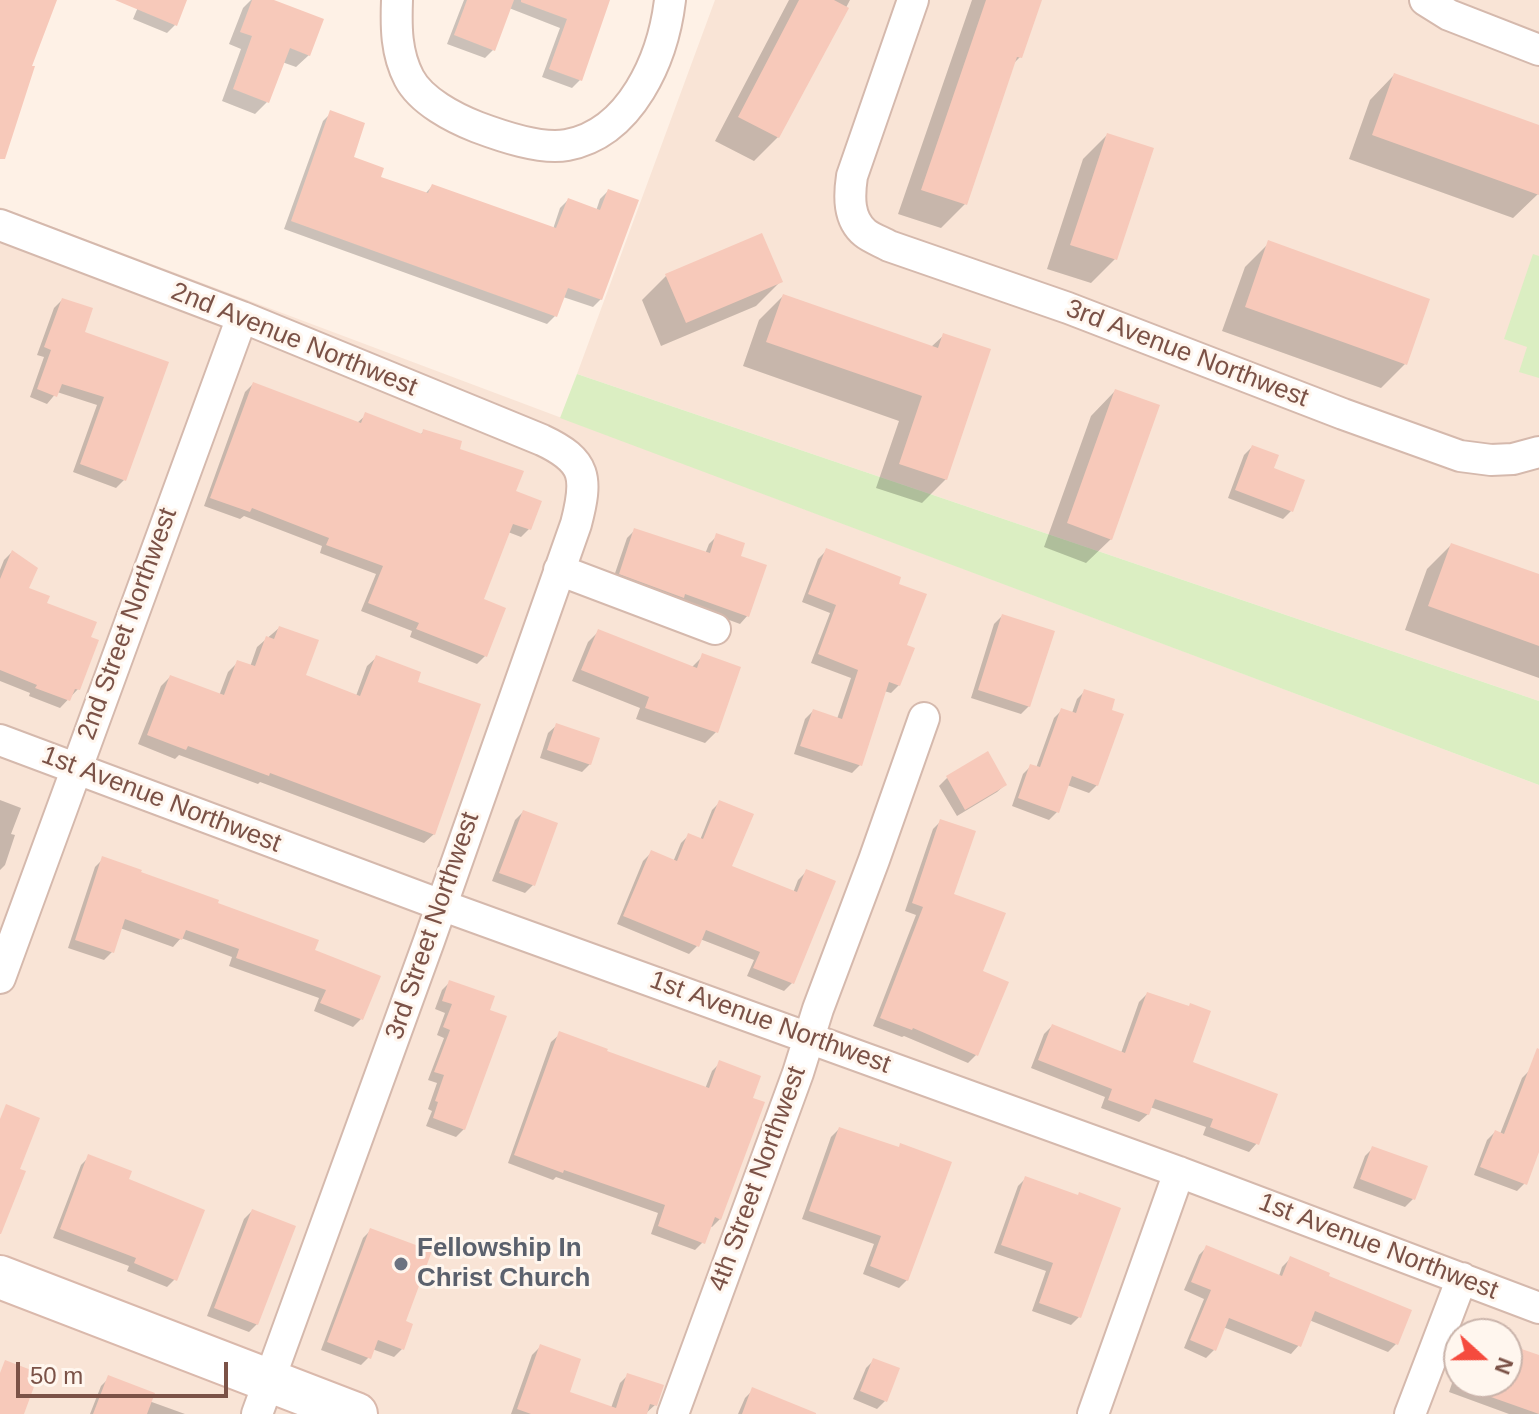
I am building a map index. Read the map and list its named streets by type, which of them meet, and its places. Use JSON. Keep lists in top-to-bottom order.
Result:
{
  "streets": {
    "street": [
      "2nd Avenue Northwest",
      "3rd Avenue Northwest",
      "2nd Street Northwest",
      "1st Avenue Northwest",
      "3rd Street Northwest",
      "4th Street Northwest"
    ]
  },
  "crossings": [
    ["2nd Avenue Northwest", "2nd Street Northwest"],
    ["2nd Avenue Northwest", "3rd Street Northwest"],
    ["2nd Street Northwest", "1st Avenue Northwest"],
    ["1st Avenue Northwest", "3rd Street Northwest"],
    ["1st Avenue Northwest", "4th Street Northwest"]
  ],
  "places": ["Fellowship In Christ Church"],
  "scale_bar": "50 m",
  "north": "right"
}
